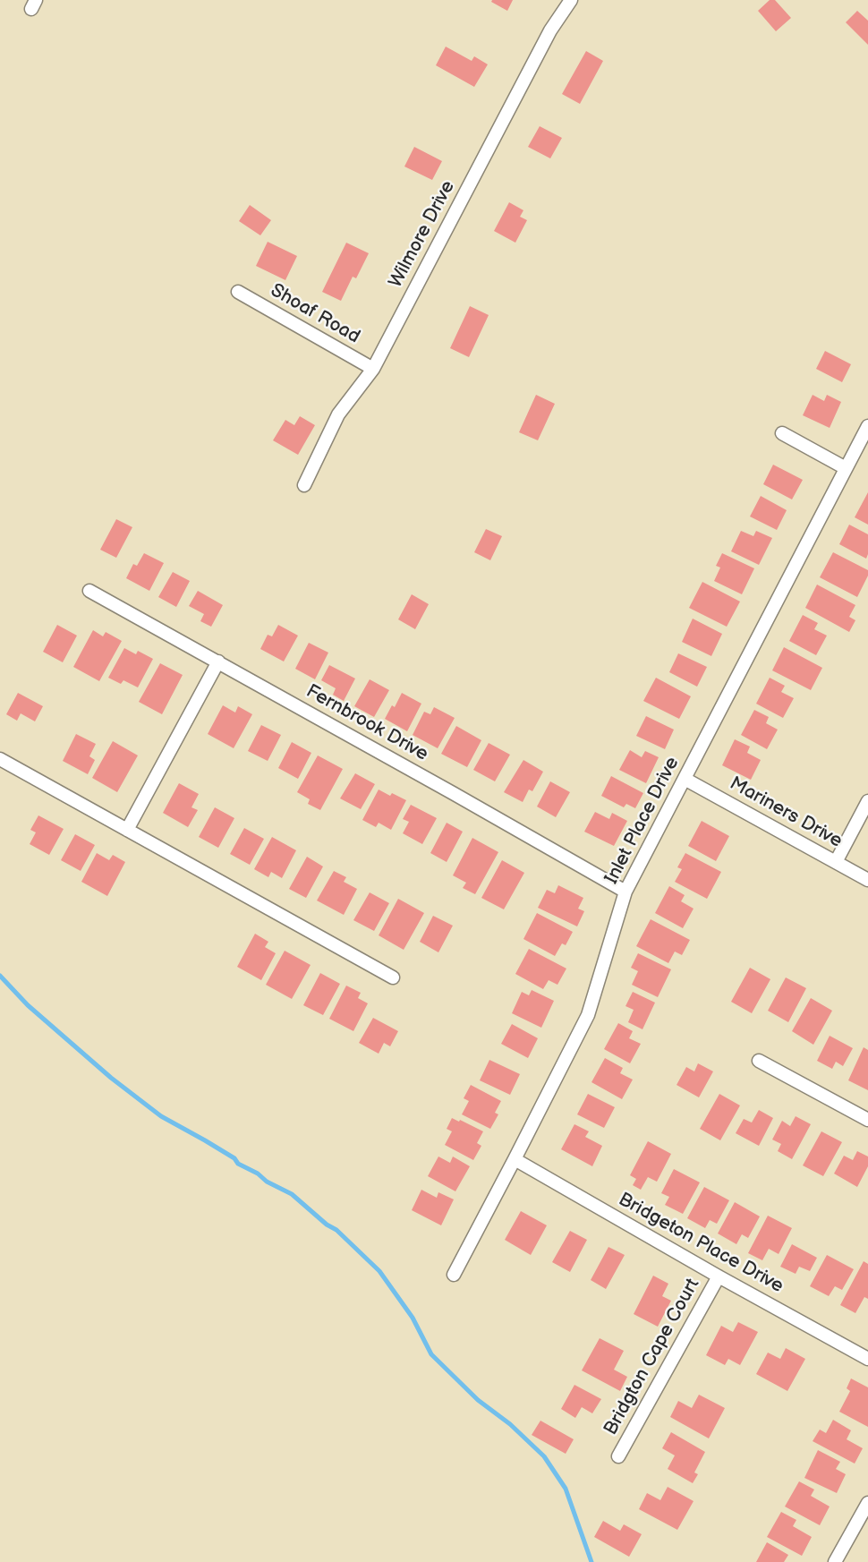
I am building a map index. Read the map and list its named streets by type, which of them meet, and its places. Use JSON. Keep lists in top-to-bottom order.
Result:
{
  "streets": {
    "street": [
      "Wilmore Drive",
      "Shoaf Road",
      "Fernbrook Drive",
      "Mariners Drive",
      "Inlet Place Drive",
      "Bridgeton Place Drive",
      "Bridgton Cape Court"
    ]
  },
  "crossings": [
    ["Wilmore Drive", "Shoaf Road"],
    ["Fernbrook Drive", "Inlet Place Drive"],
    ["Mariners Drive", "Inlet Place Drive"],
    ["Inlet Place Drive", "Bridgeton Place Drive"],
    ["Bridgeton Place Drive", "Bridgton Cape Court"]
  ]
}
